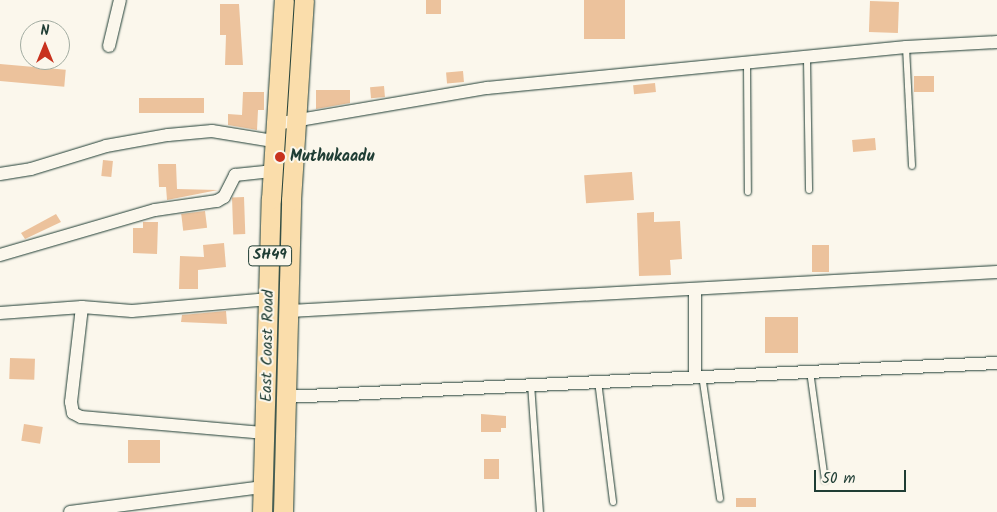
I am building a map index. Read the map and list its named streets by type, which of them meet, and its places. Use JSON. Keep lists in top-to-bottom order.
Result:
{
  "streets": {
    "main road": ["SH49", "East Coast Road"]
  },
  "places": ["Muthukaadu"],
  "scale_bar": "50 m",
  "north": "top"
}
